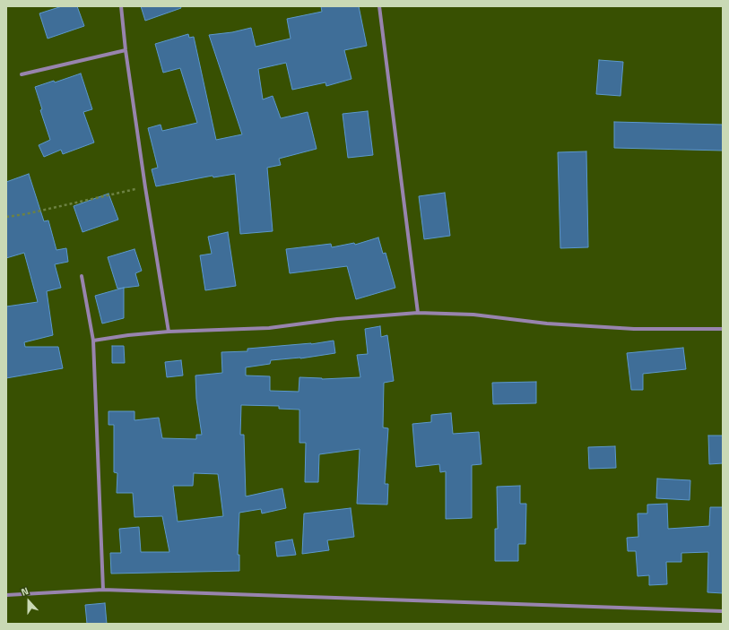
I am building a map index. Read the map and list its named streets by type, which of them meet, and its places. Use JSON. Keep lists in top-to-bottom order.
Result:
{
  "north": "top"
}
